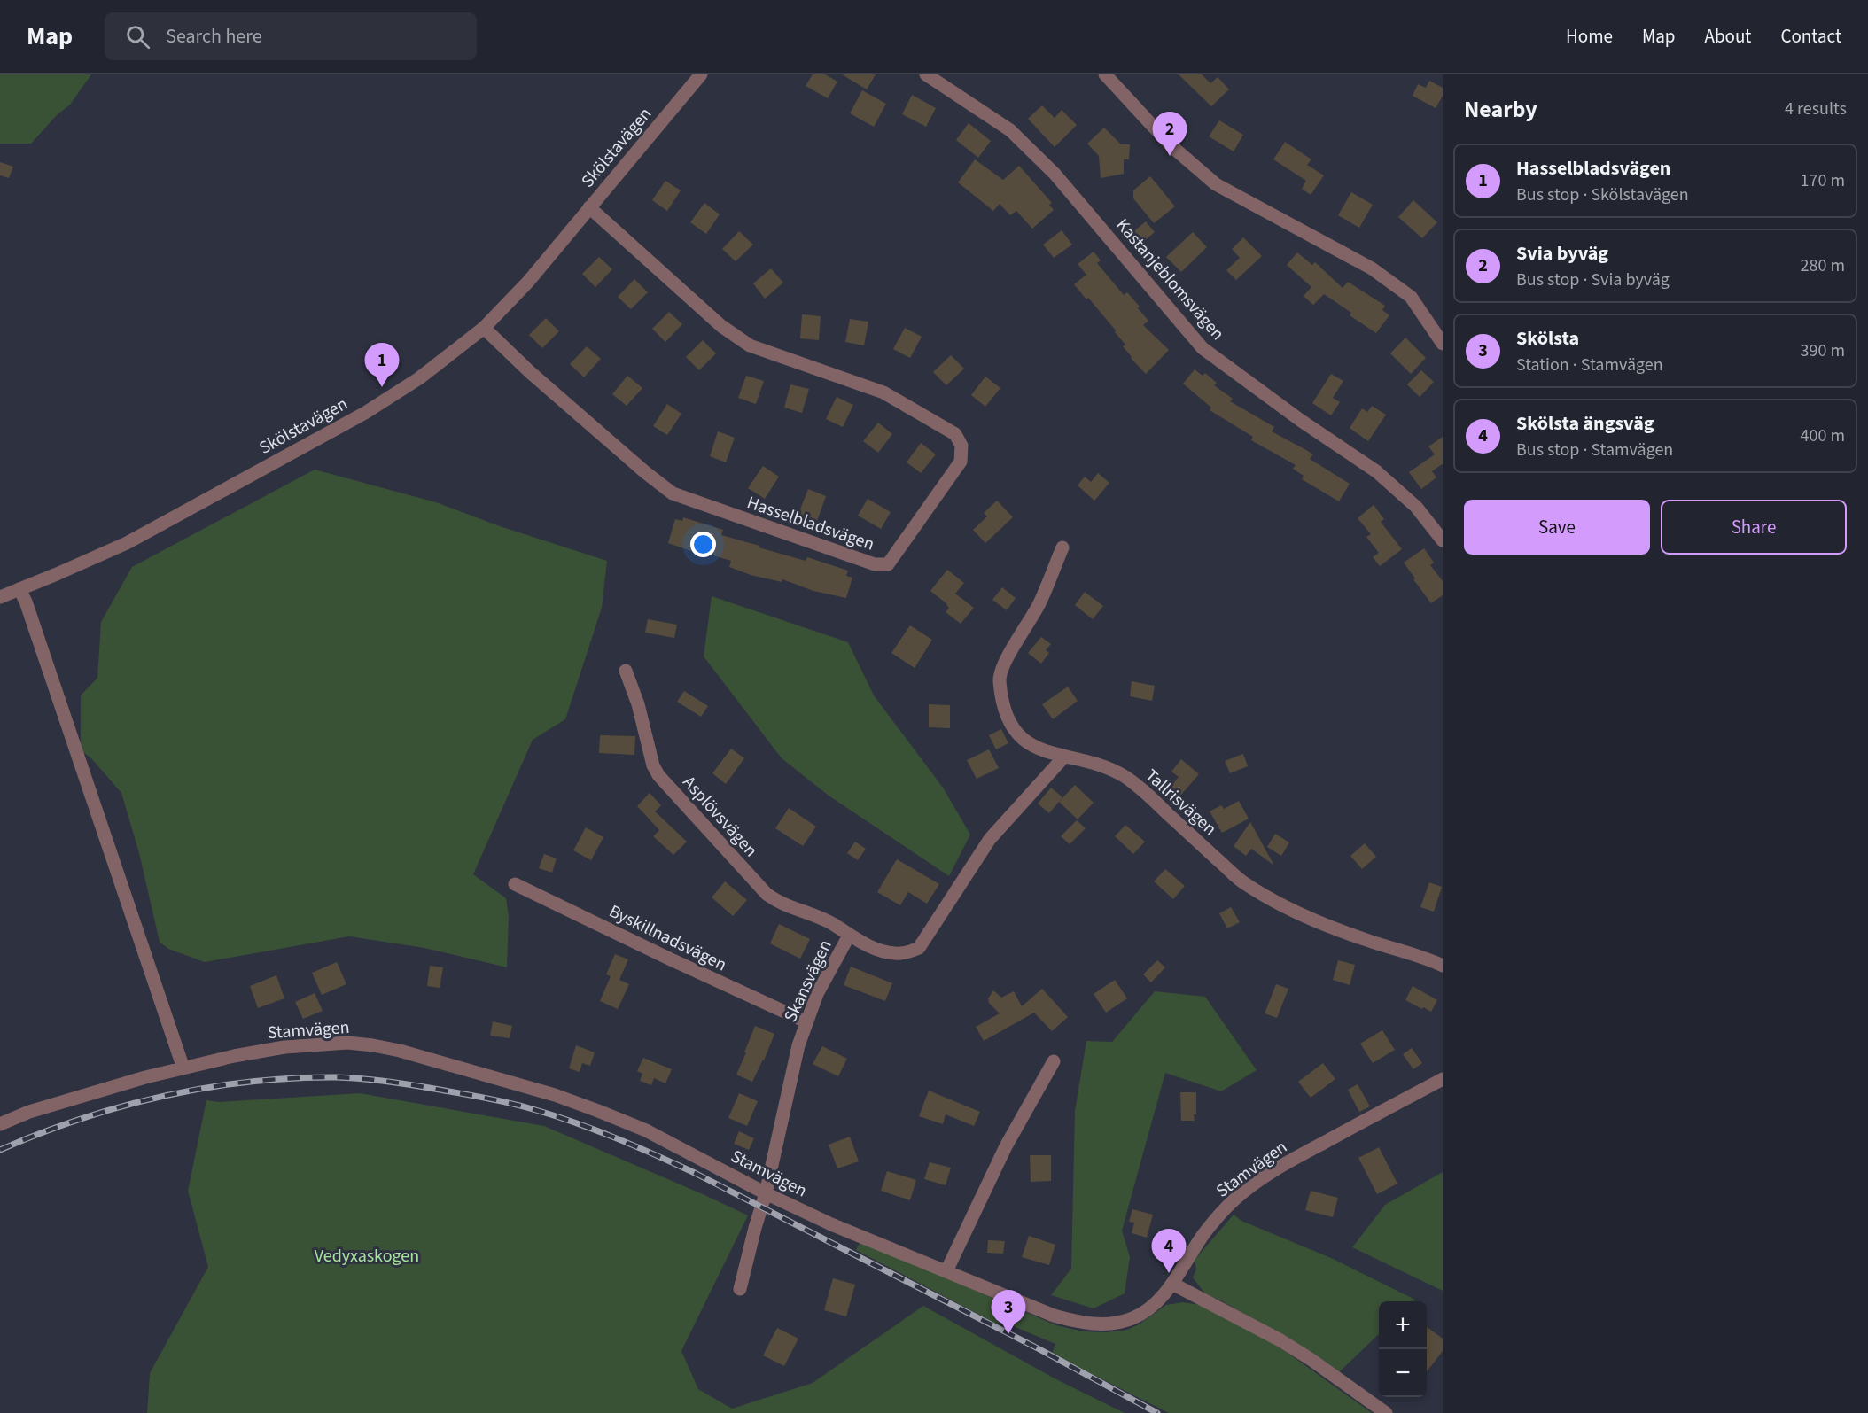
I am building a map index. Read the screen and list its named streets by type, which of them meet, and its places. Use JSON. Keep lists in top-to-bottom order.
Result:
{
  "streets": {
    "street": [
      "Skölstavägen",
      "Kastanjeblomsvägen",
      "Hasselbladsvägen",
      "Tallrisvägen",
      "Asplövsvägen",
      "Byskillnadsvägen",
      "Skansvägen",
      "Stamvägen"
    ]
  },
  "crossings": [
    ["Skölstavägen", "Hasselbladsvägen"],
    ["Tallrisvägen", "Skansvägen"],
    ["Asplövsvägen", "Skansvägen"],
    ["Byskillnadsvägen", "Skansvägen"],
    ["Skansvägen", "Stamvägen"]
  ],
  "parks": ["Vedyxaskogen"],
  "page": {
    "header": "Map",
    "search": "Search here",
    "nav": [
      "Home",
      "Map",
      "About",
      "Contact"
    ],
    "heading": ["Nearby", "4 results"],
    "pins": [
      "2",
      "1",
      "4",
      "3"
    ],
    "list": [
      {
        "mark": "1",
        "name": "Hasselbladsvägen",
        "note": "Bus stop · Skölstavägen",
        "value": "170 m"
      },
      {
        "mark": "2",
        "name": "Svia byväg",
        "note": "Bus stop · Svia byväg",
        "value": "280 m"
      },
      {
        "mark": "3",
        "name": "Skölsta",
        "note": "Station · Stamvägen",
        "value": "390 m"
      },
      {
        "mark": "4",
        "name": "Skölsta ängsväg",
        "note": "Bus stop · Stamvägen",
        "value": "400 m"
      }
    ],
    "buttons": ["Save", "Share"],
    "map_buttons": ["+", "−"]
  }
}
